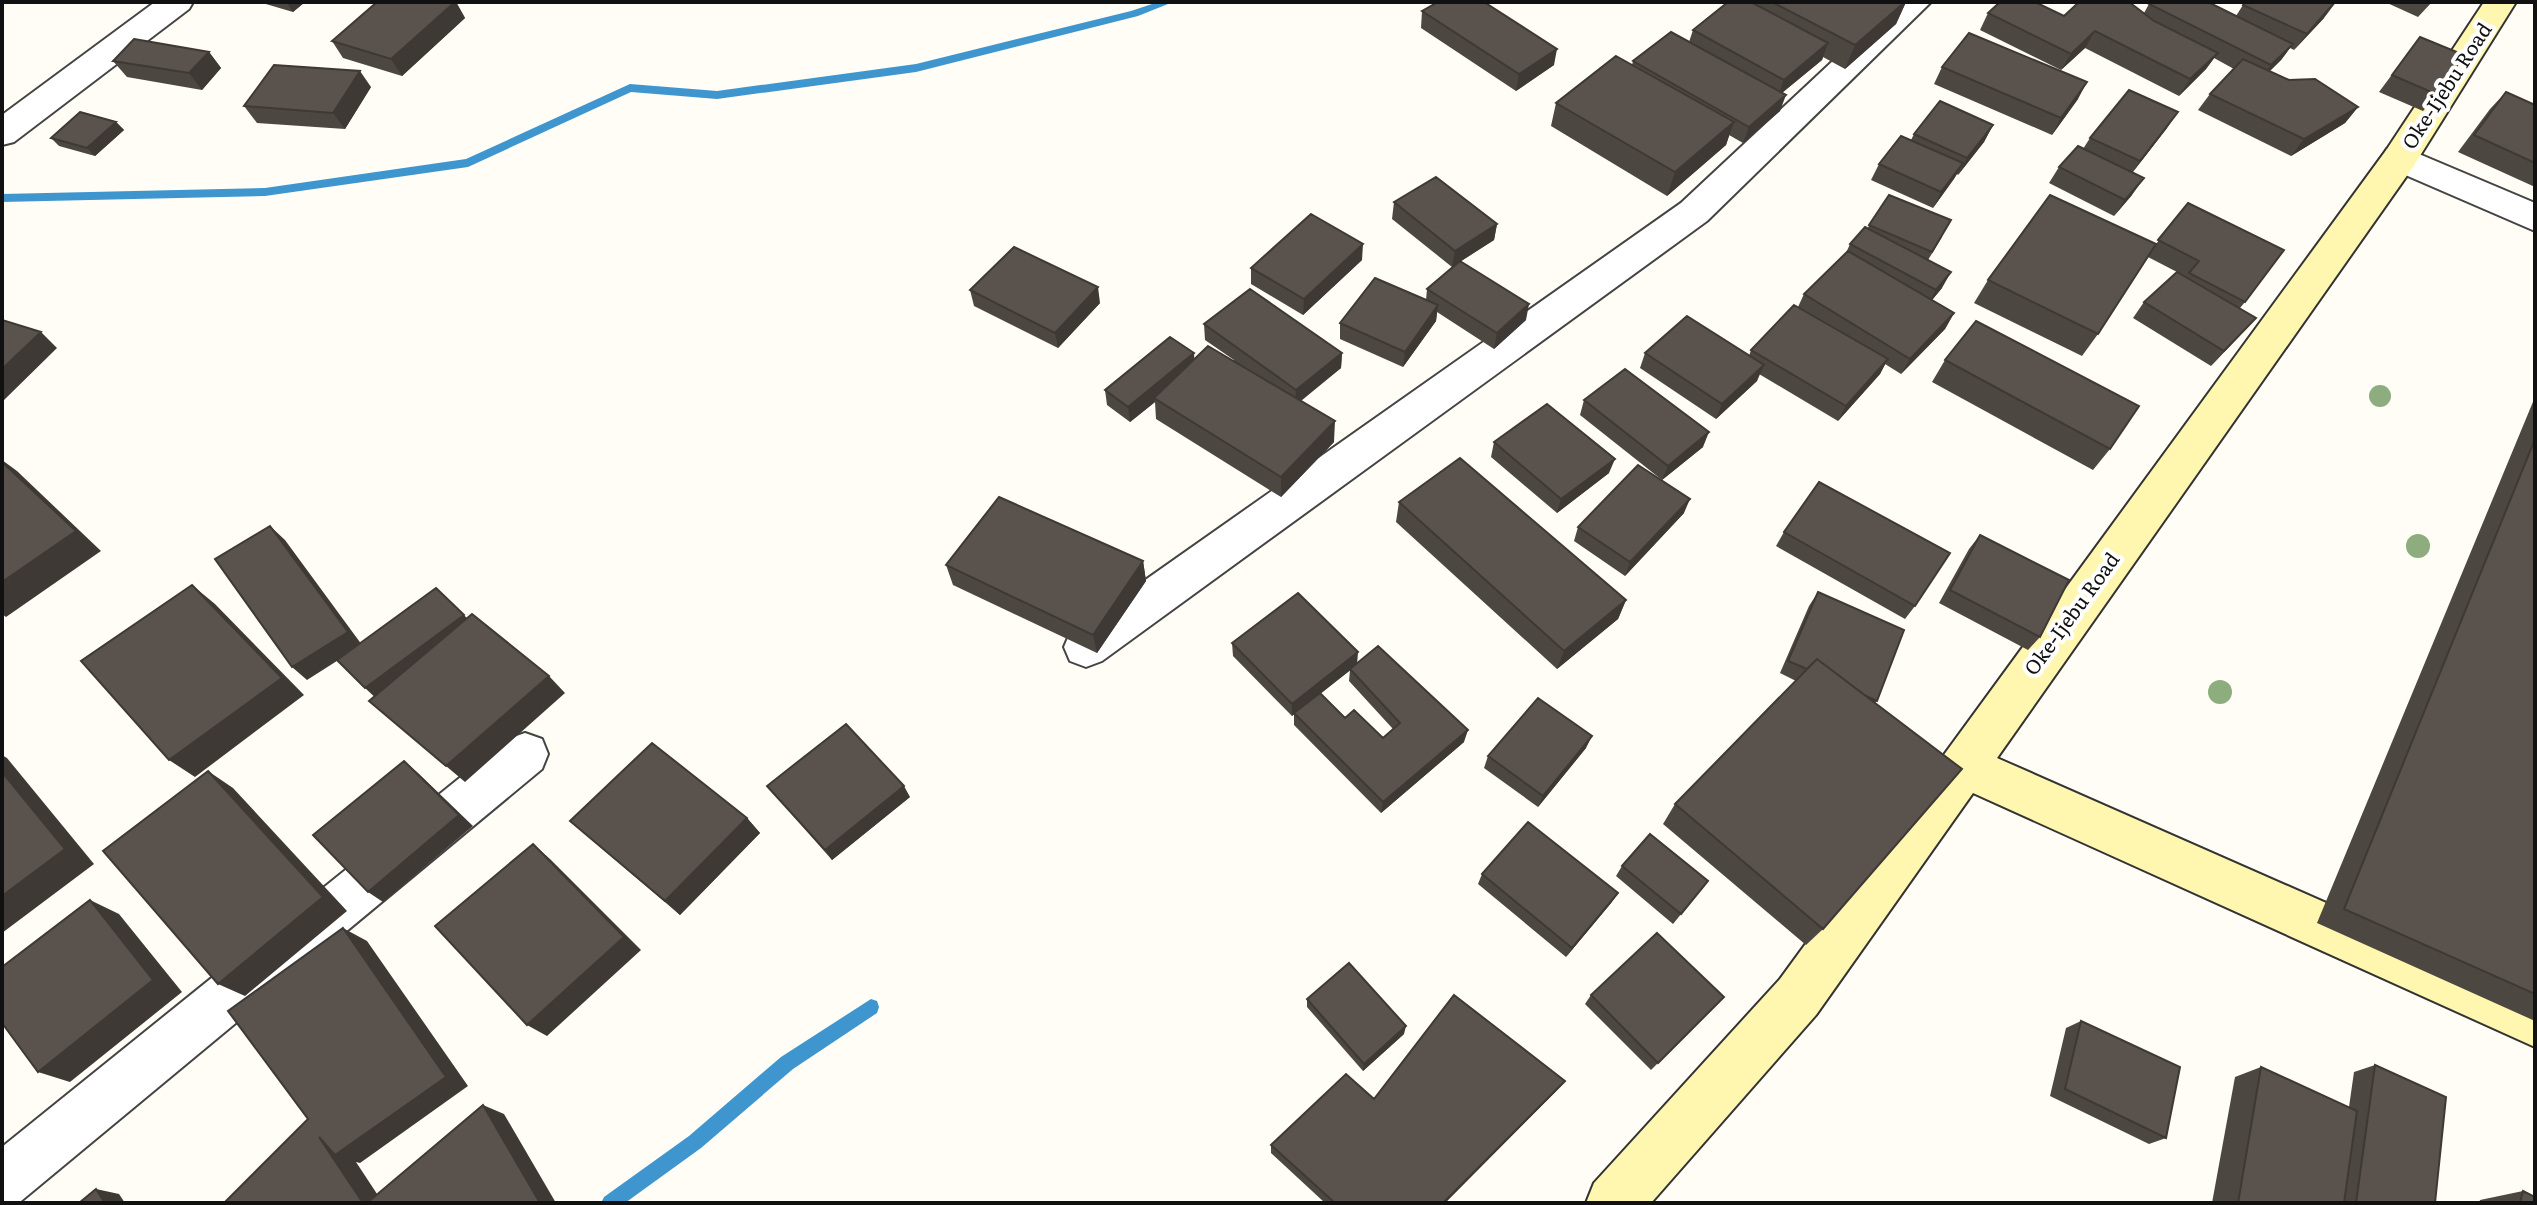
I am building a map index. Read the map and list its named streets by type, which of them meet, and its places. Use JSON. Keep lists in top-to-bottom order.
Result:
{
  "streets": {
    "main road": ["Oke-Ijebu Road"]
  }
}
